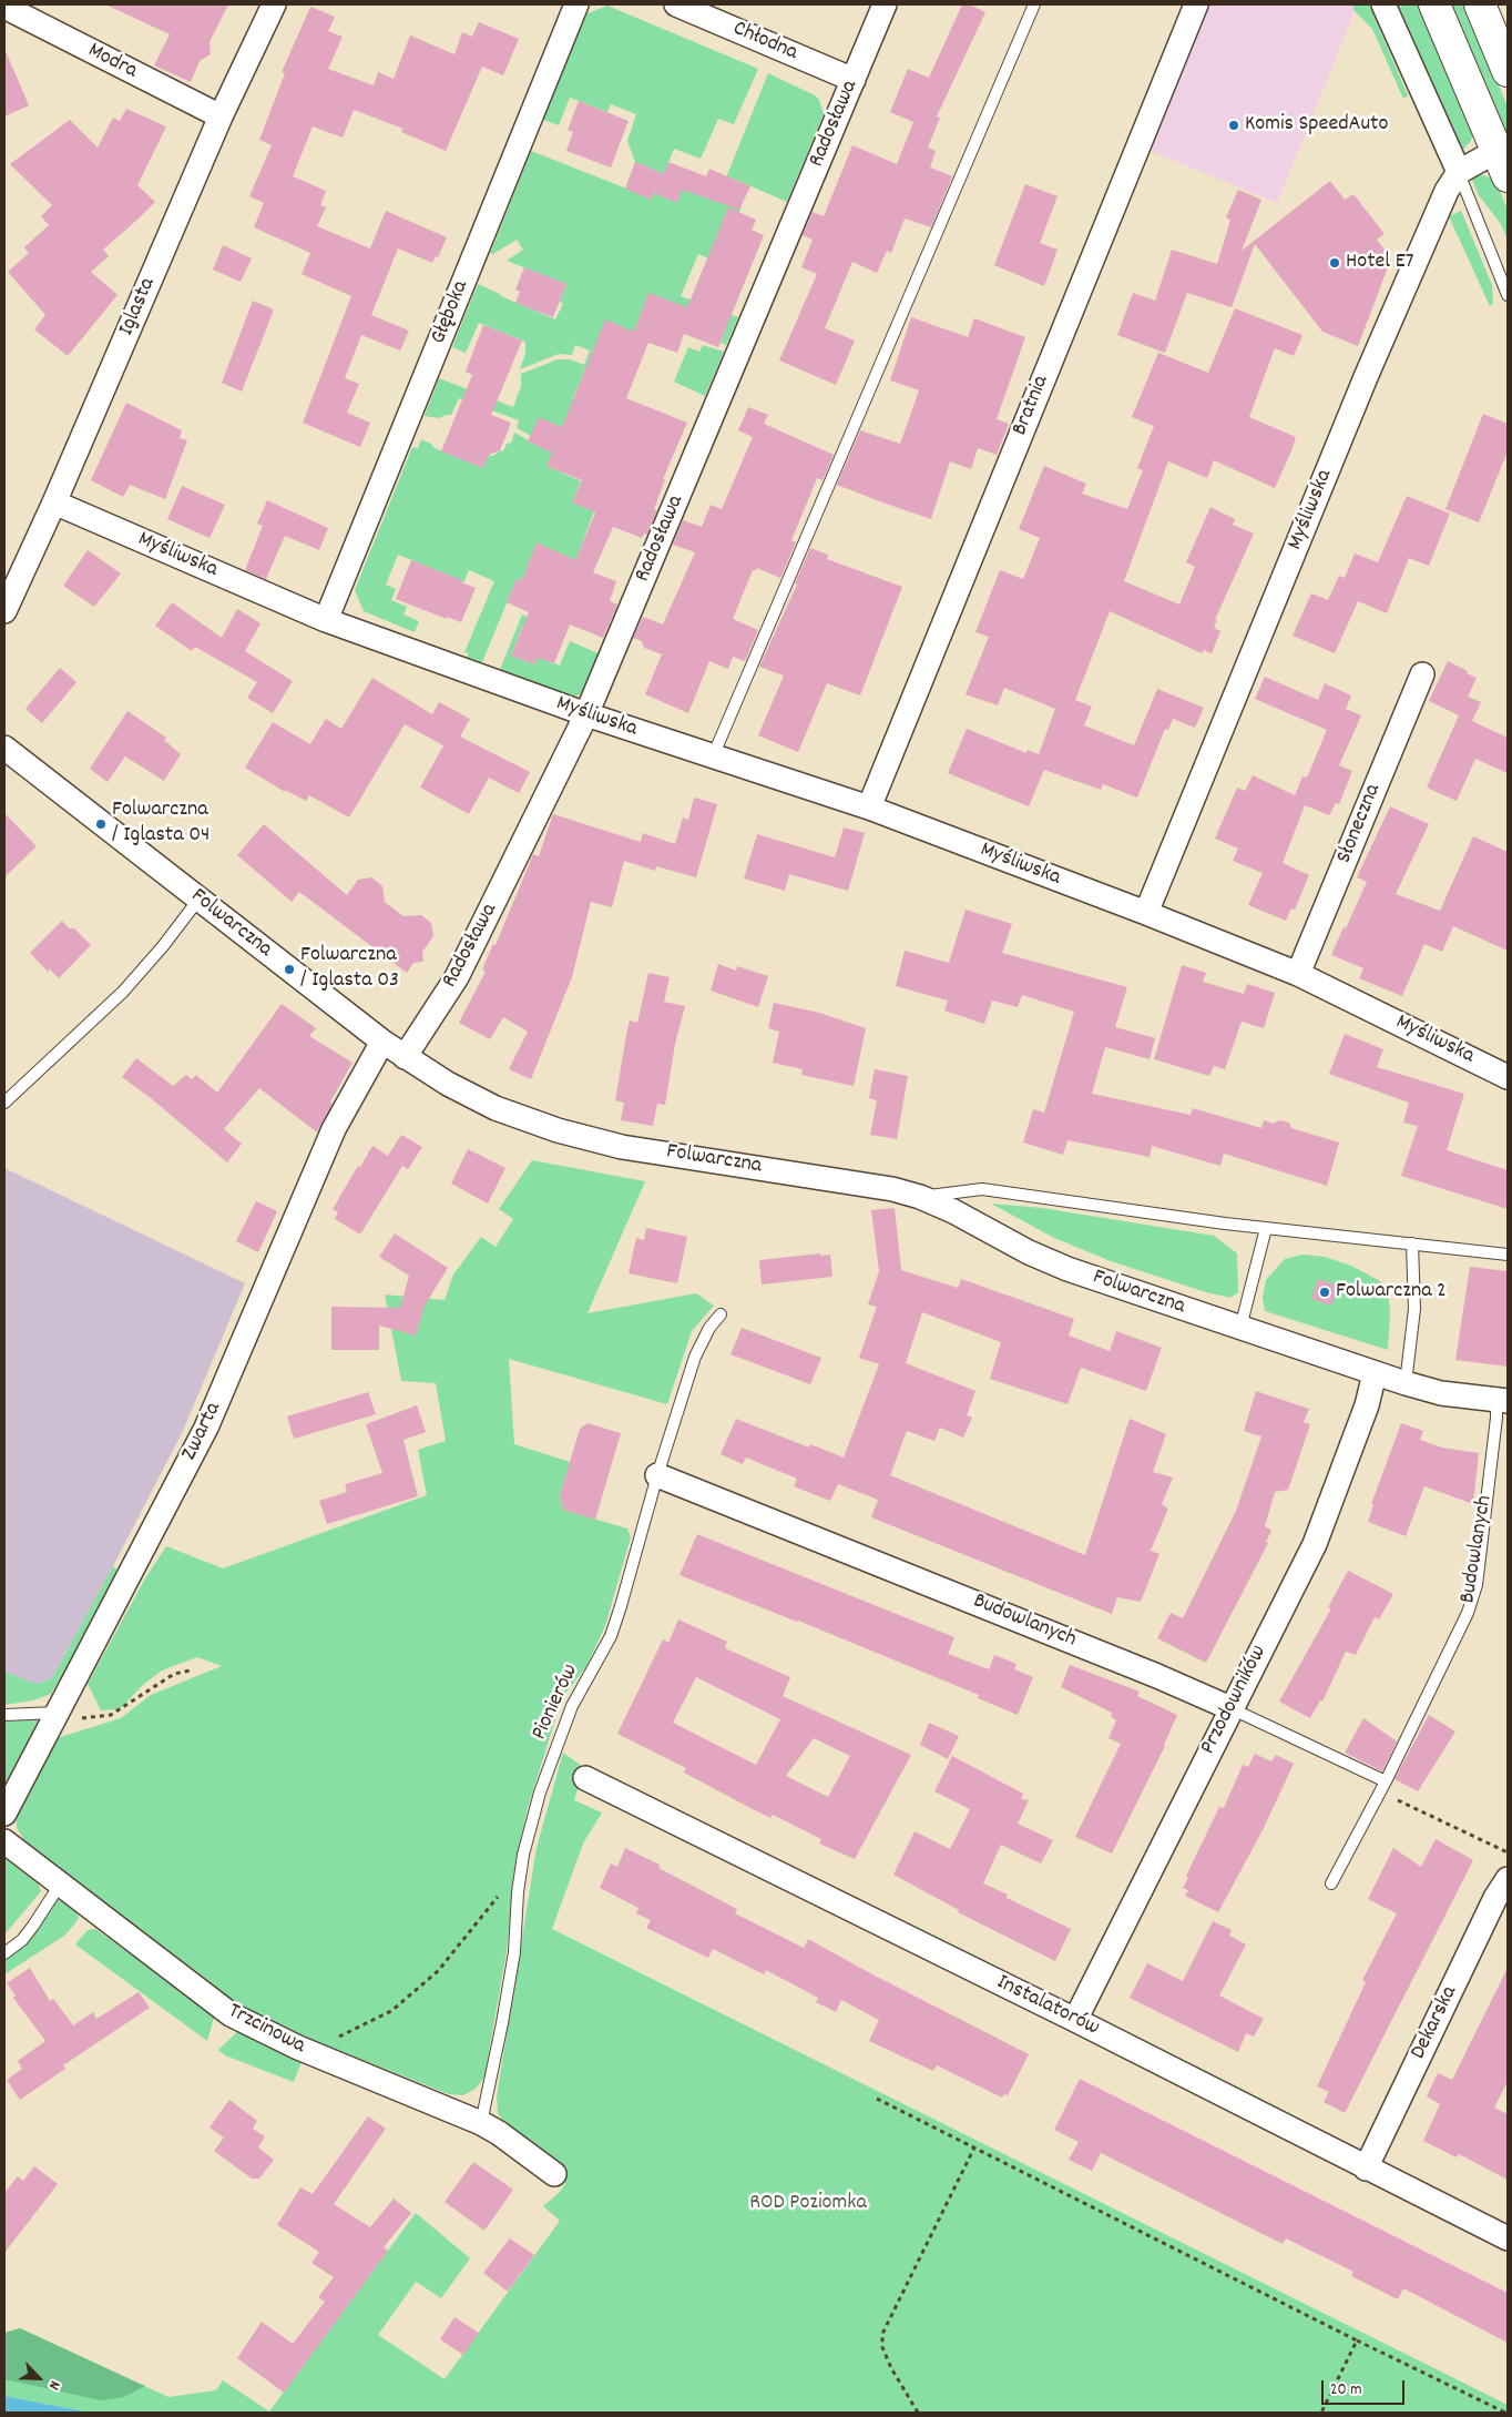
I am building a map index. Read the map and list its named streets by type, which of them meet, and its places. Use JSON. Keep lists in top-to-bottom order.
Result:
{
  "streets": {
    "street": [
      "Chłodna",
      "Modra",
      "Radosława",
      "Iglasta",
      "Głęboka",
      "Bratnia",
      "Myśliwska",
      "Słoneczna",
      "Folwarczna",
      "Zwarta",
      "Budowlanych",
      "Przodowników",
      "Instalatorów",
      "Dekarska",
      "Trzcinowa"
    ],
    "lane": ["Pionierów"]
  },
  "crossings": [
    ["Chłodna", "Radosława"],
    ["Modra", "Iglasta"],
    ["Radosława", "Myśliwska"],
    ["Radosława", "Folwarczna"],
    ["Iglasta", "Myśliwska"],
    ["Głęboka", "Myśliwska"],
    ["Bratnia", "Myśliwska"],
    ["Myśliwska", "Słoneczna"],
    ["Folwarczna", "Zwarta"],
    ["Folwarczna", "Budowlanych"],
    ["Folwarczna", "Przodowników"],
    ["Budowlanych", "Przodowników"],
    ["Budowlanych", "Pionierów"],
    ["Przodowników", "Instalatorów"],
    ["Pionierów", "Trzcinowa"],
    ["Instalatorów", "Dekarska"]
  ],
  "parks": ["ROD Poziomka"],
  "places": [
    "Komis SpeedAuto",
    "Hotel E7",
    "Folwarczna / Iglasta 04",
    "Folwarczna / Iglasta 03",
    "Folwarczna 2"
  ],
  "scale_bar": "20 m",
  "north": "bottom right"
}
